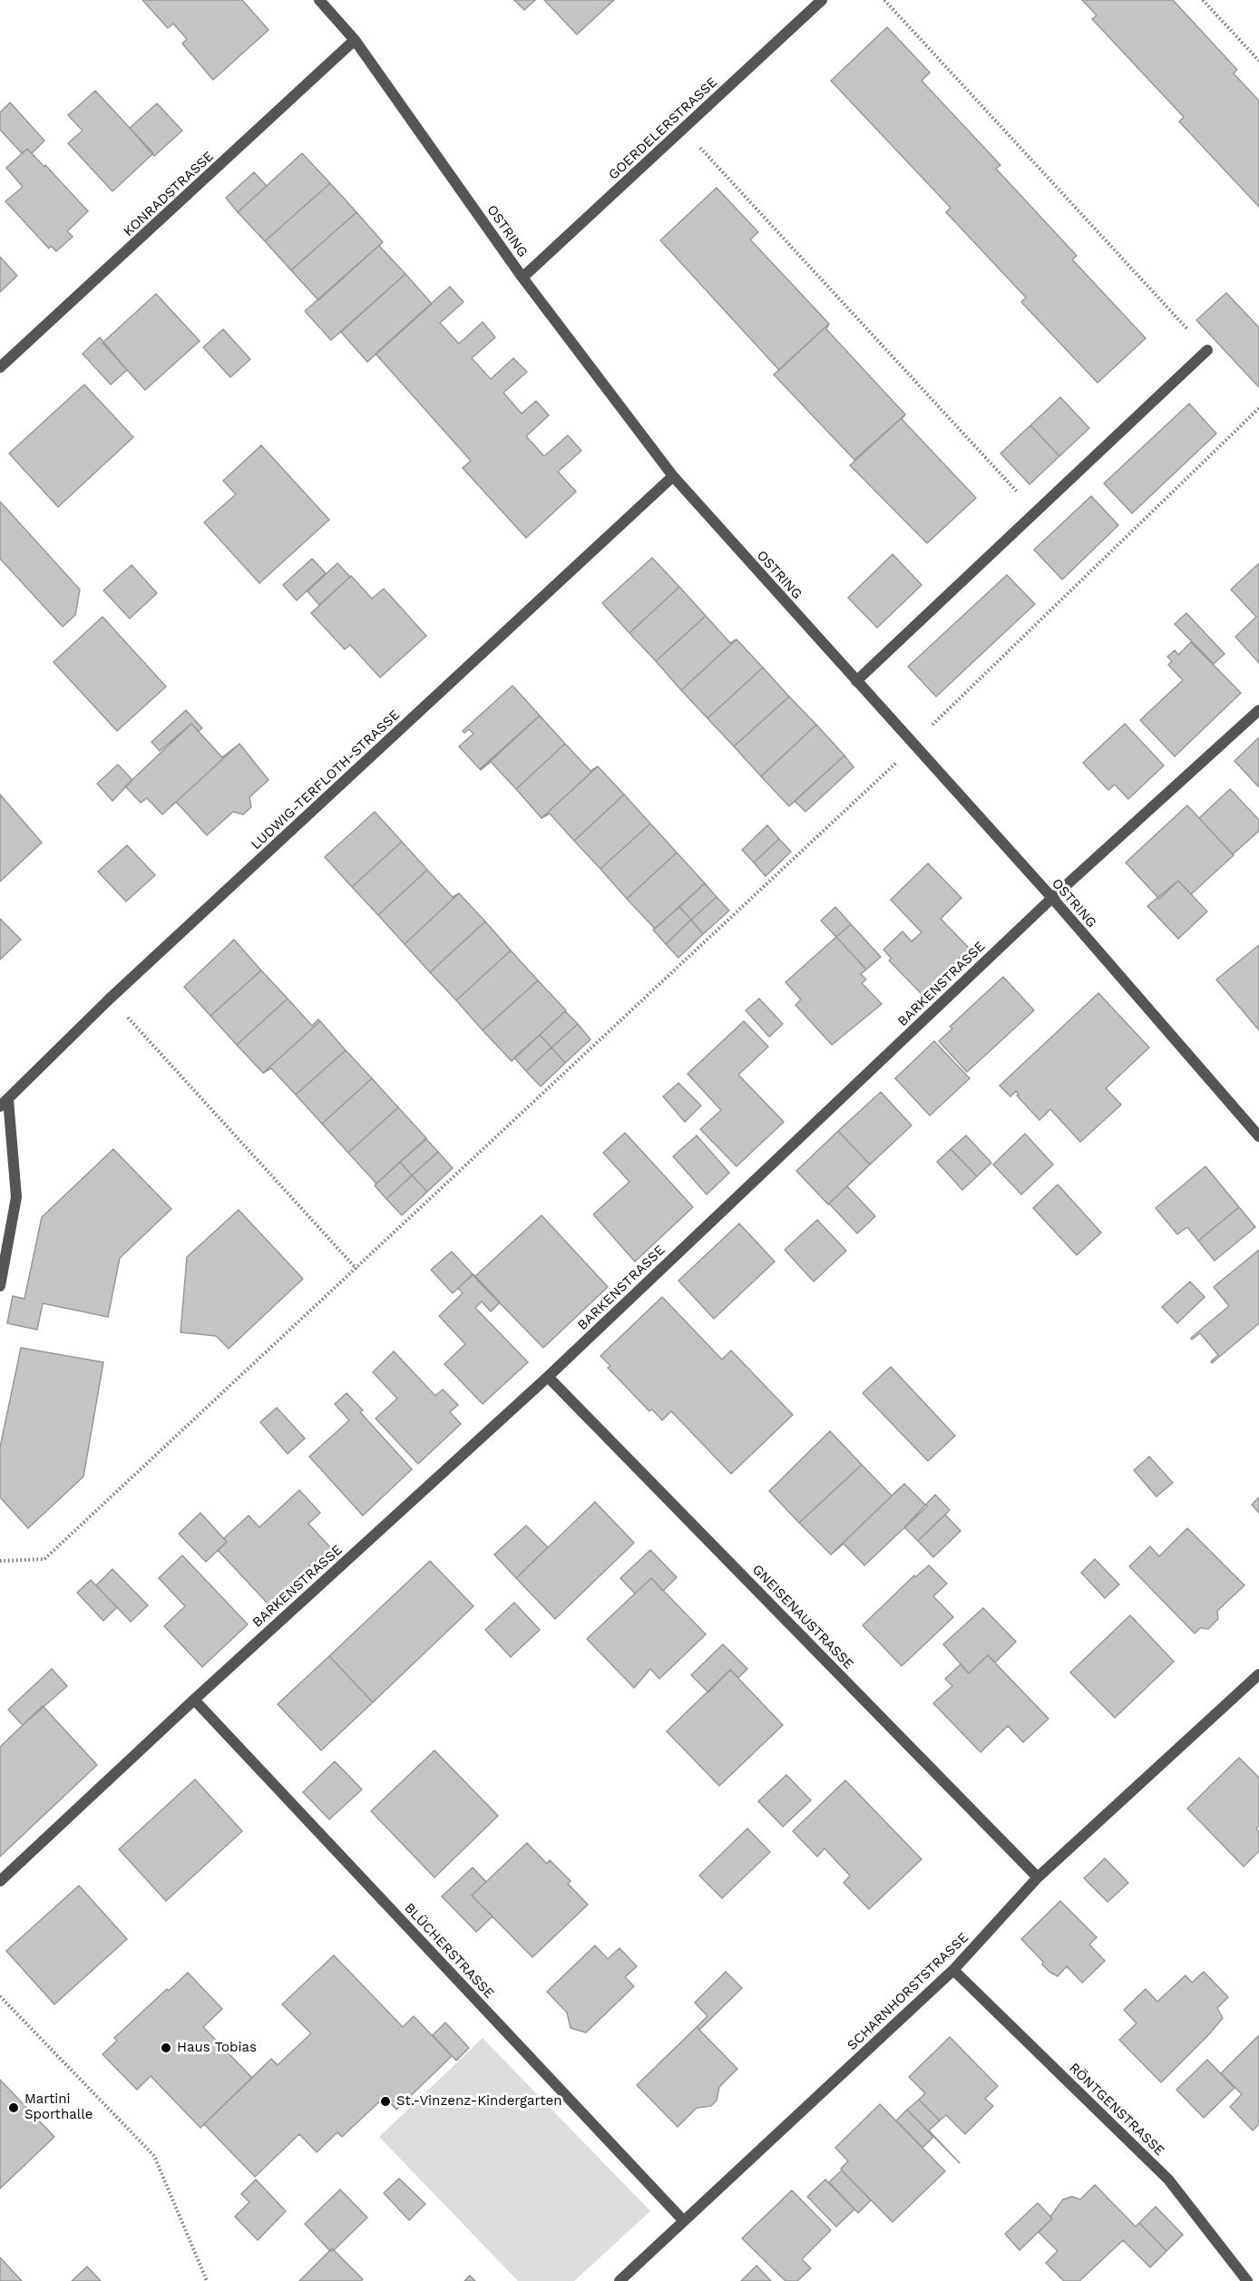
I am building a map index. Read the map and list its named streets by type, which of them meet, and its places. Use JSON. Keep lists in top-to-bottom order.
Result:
{
  "streets": {
    "street": [
      "GOERDELERSTRASSE",
      "KONRADSTRASSE",
      "OSTRING",
      "LUDWIG-TERFLOTH-STRASSE",
      "BARKENSTRASSE",
      "GNEISENAUSTRASSE",
      "BLÜCHERSTRASSE",
      "SCHARNHORSTSTRASSE",
      "RÖNTGENSTRASSE"
    ]
  },
  "crossings": [
    ["GOERDELERSTRASSE", "OSTRING"],
    ["KONRADSTRASSE", "OSTRING"],
    ["OSTRING", "LUDWIG-TERFLOTH-STRASSE"],
    ["OSTRING", "BARKENSTRASSE"],
    ["BARKENSTRASSE", "GNEISENAUSTRASSE"],
    ["BARKENSTRASSE", "BLÜCHERSTRASSE"],
    ["GNEISENAUSTRASSE", "SCHARNHORSTSTRASSE"],
    ["BLÜCHERSTRASSE", "SCHARNHORSTSTRASSE"],
    ["SCHARNHORSTSTRASSE", "RÖNTGENSTRASSE"]
  ],
  "places": ["Haus Tobias", "St.-Vinzenz-Kindergarten", "Martini Sporthalle"]
}
